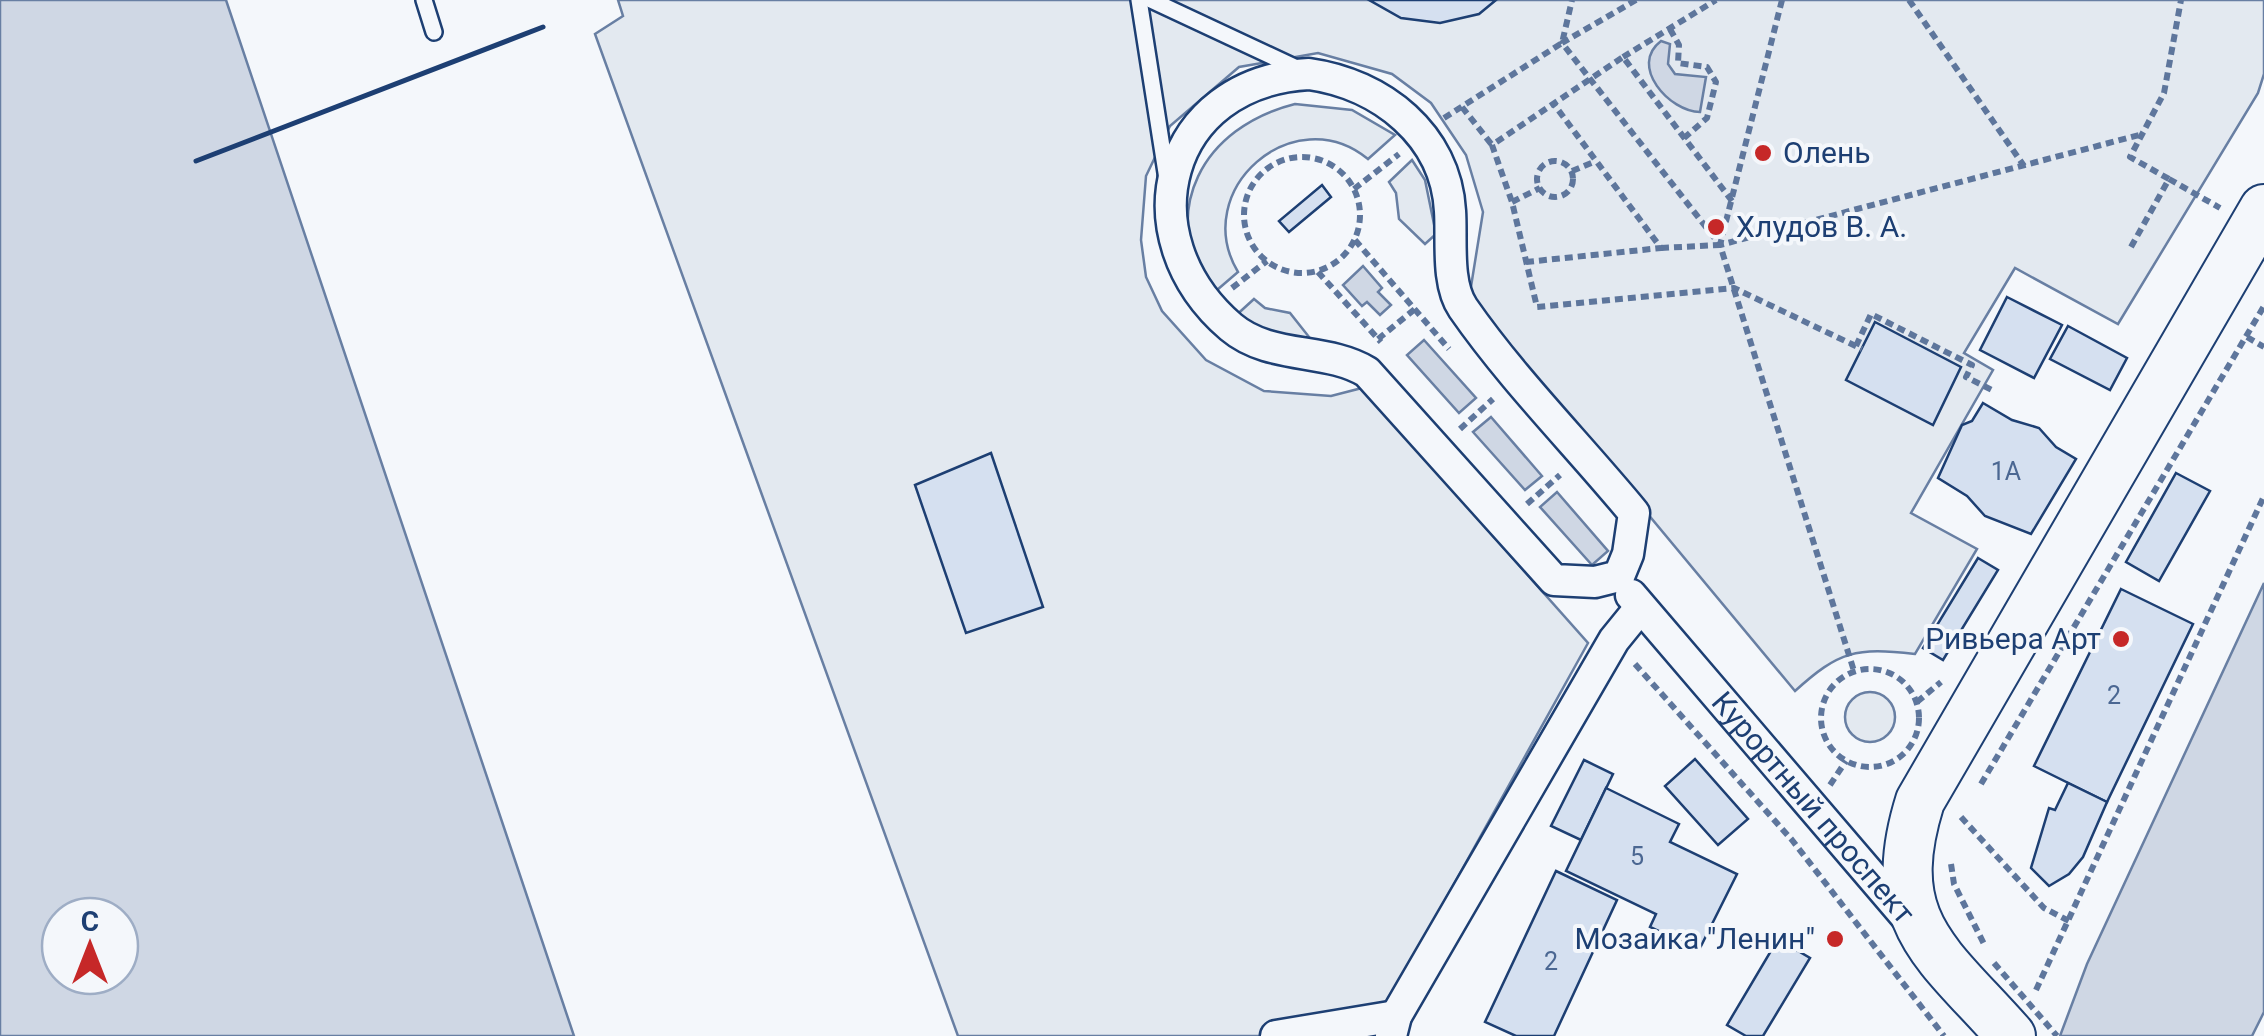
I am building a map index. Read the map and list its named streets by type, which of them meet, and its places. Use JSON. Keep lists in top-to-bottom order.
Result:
{
  "streets": {
    "main road": ["Курортный проспект"]
  },
  "places": [
    "Олень",
    "Хлудов В. А.",
    "Ривьера Арт",
    "Мозаика \"Ленин\""
  ],
  "house_numbers": [
    "1А",
    "2",
    "5",
    "2"
  ],
  "north": "top"
}
